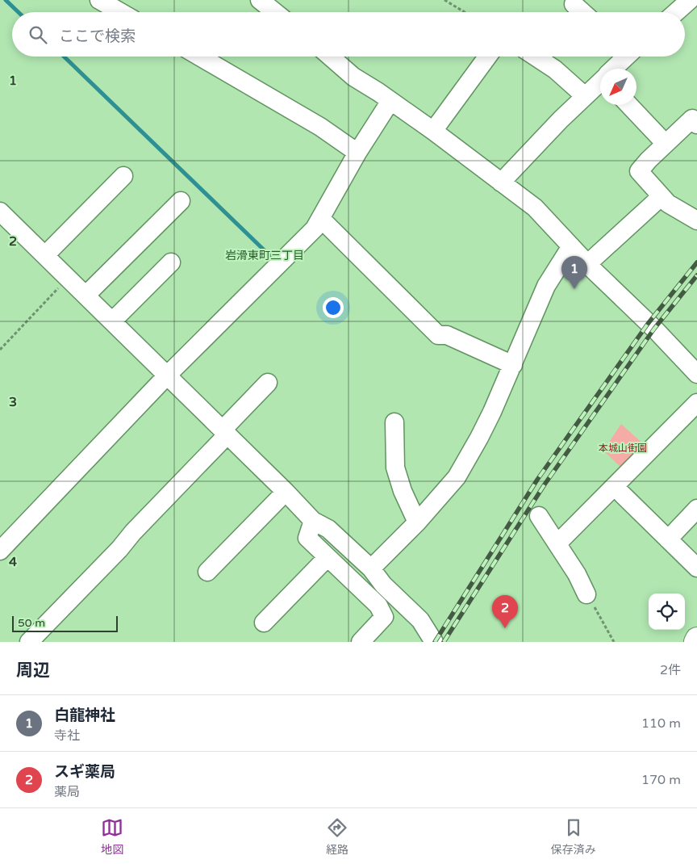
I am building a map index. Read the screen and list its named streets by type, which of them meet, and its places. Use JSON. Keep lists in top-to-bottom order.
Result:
{
  "districts": ["岩滑東町三丁目"],
  "parks": ["本城山街園"],
  "scale_bar": "50 m",
  "north": "bottom left",
  "page": {
    "search": "ここで検索",
    "pins": ["1", "2"],
    "scale": "50 m",
    "heading": ["周辺", "2件"],
    "list": [
      {
        "mark": "1",
        "name": "白龍神社",
        "note": "寺社",
        "value": "110 m"
      },
      {
        "mark": "2",
        "name": "スギ薬局",
        "note": "薬局",
        "value": "170 m"
      }
    ],
    "nav": ["地図", "経路", "保存済み"]
  },
  "grid": {
    "rows": [
      "1",
      "2",
      "3",
      "4"
    ]
  }
}
